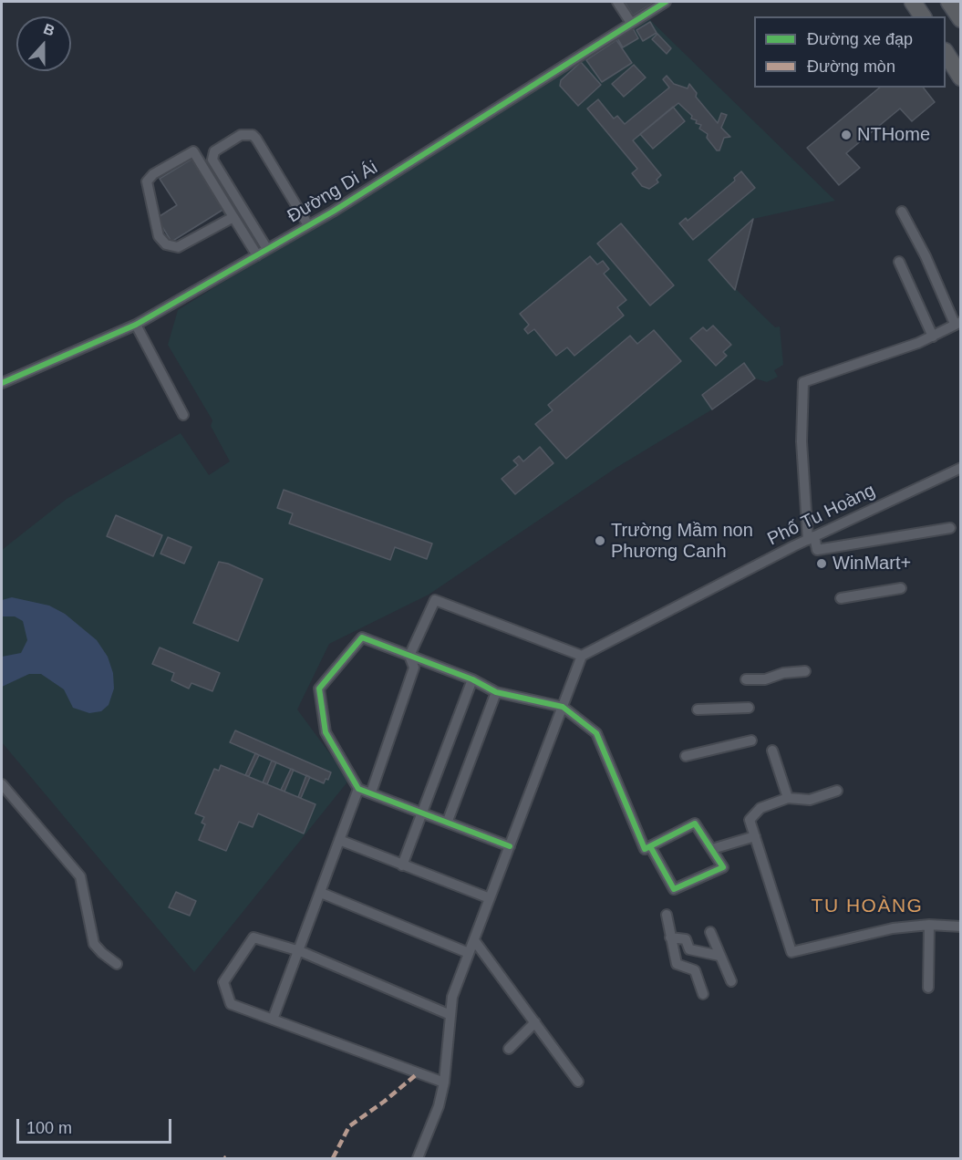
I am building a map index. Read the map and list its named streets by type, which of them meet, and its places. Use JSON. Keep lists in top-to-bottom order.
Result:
{
  "streets": {
    "street": ["Đường Di Ái", "Phố Tu Hoàng"]
  },
  "districts": ["TU HOÀNG"],
  "places": ["NTHome", "Trường Mầm non Phương Canh", "WinMart+"],
  "legend": ["Đường xe đạp", "Đường mòn"],
  "scale_bar": "100 m",
  "north": "top"
}
